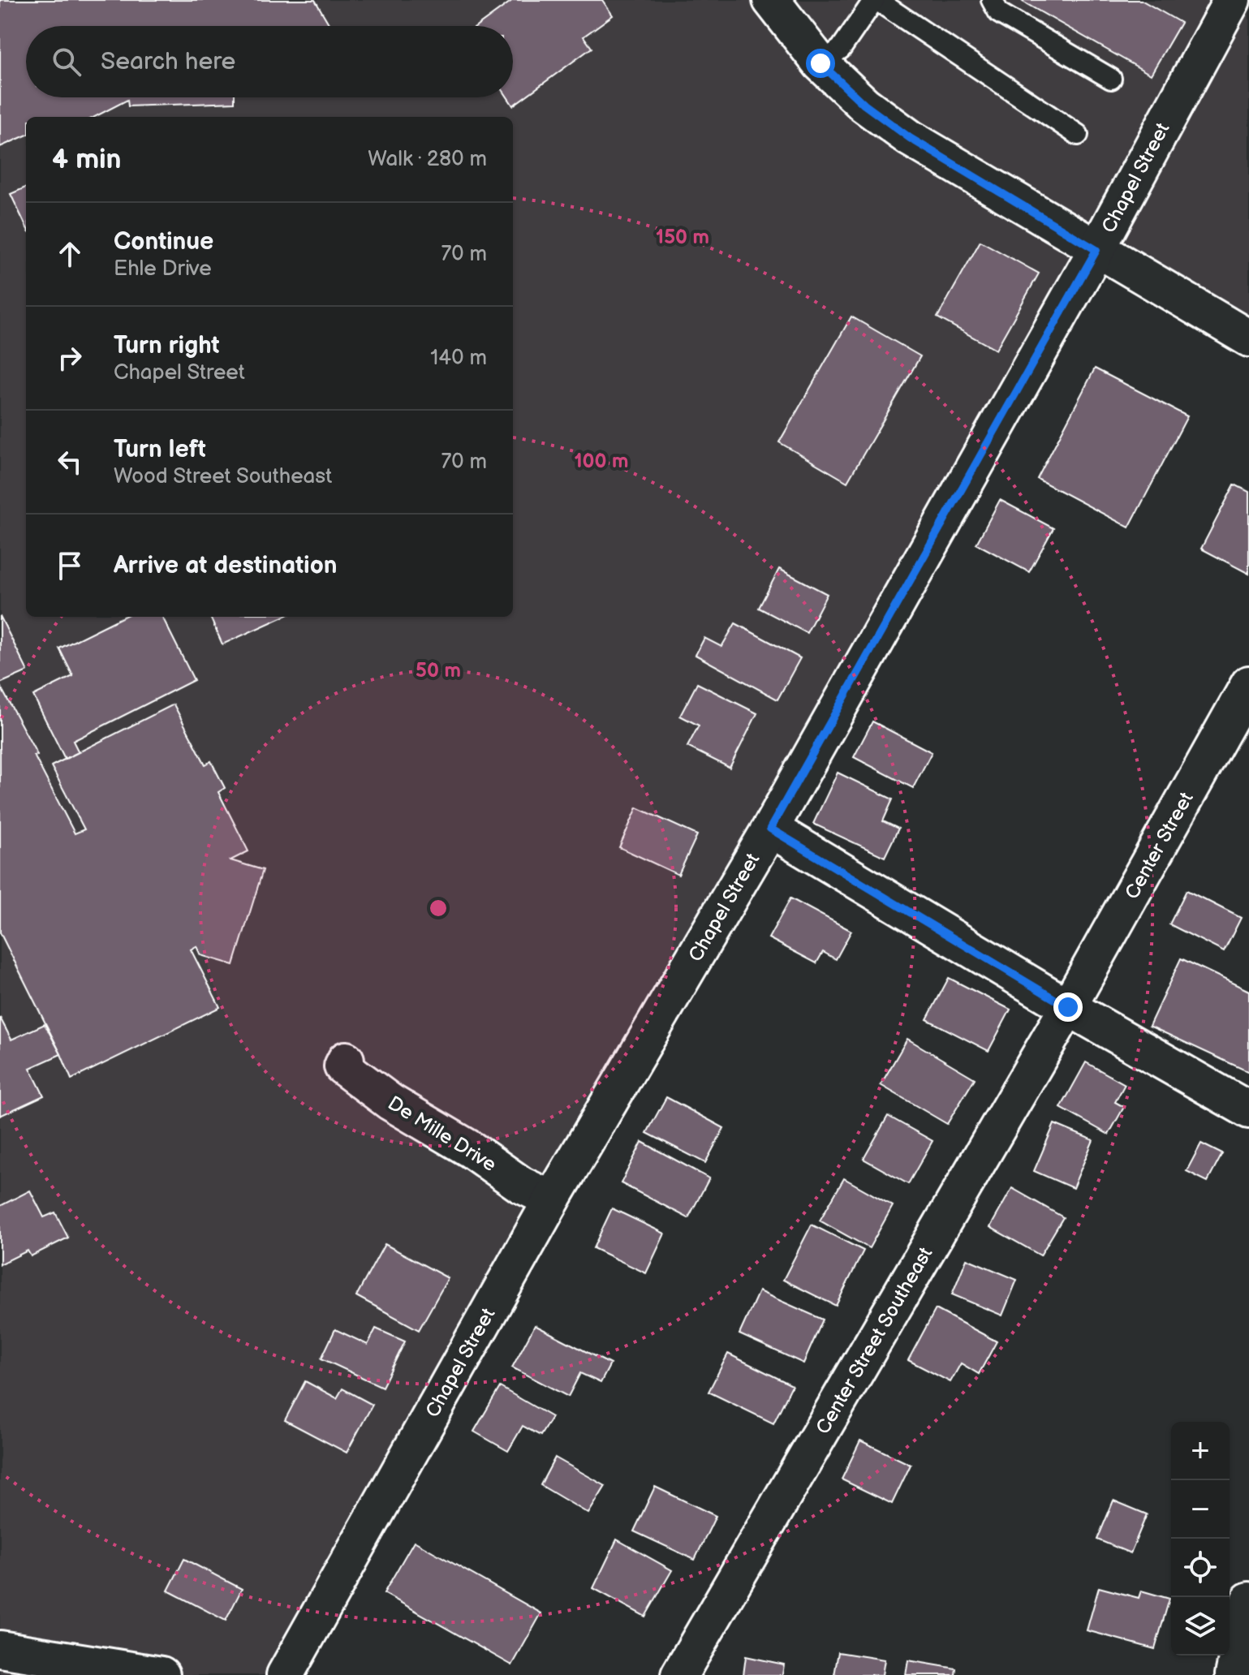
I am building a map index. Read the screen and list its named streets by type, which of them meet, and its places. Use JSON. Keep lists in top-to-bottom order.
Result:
{
  "streets": {
    "street": [
      "Chapel Street",
      "Center Street",
      "De Mille Drive",
      "Center Street Southeast"
    ]
  },
  "crossings": [
    ["Chapel Street", "De Mille Drive"],
    ["Center Street", "Center Street Southeast"]
  ],
  "page": {
    "search": "Search here",
    "heading": ["4 min", "Walk · 280 m"],
    "list": [
      ["Continue", "Ehle Drive", "70 m"],
      ["Turn right", "Chapel Street", "140 m"],
      ["Turn left", "Wood Street Southeast", "70 m"],
      "Arrive at destination"
    ],
    "map_buttons": ["+", "−"]
  },
  "rings": ["150 m", "100 m", "50 m"]
}
